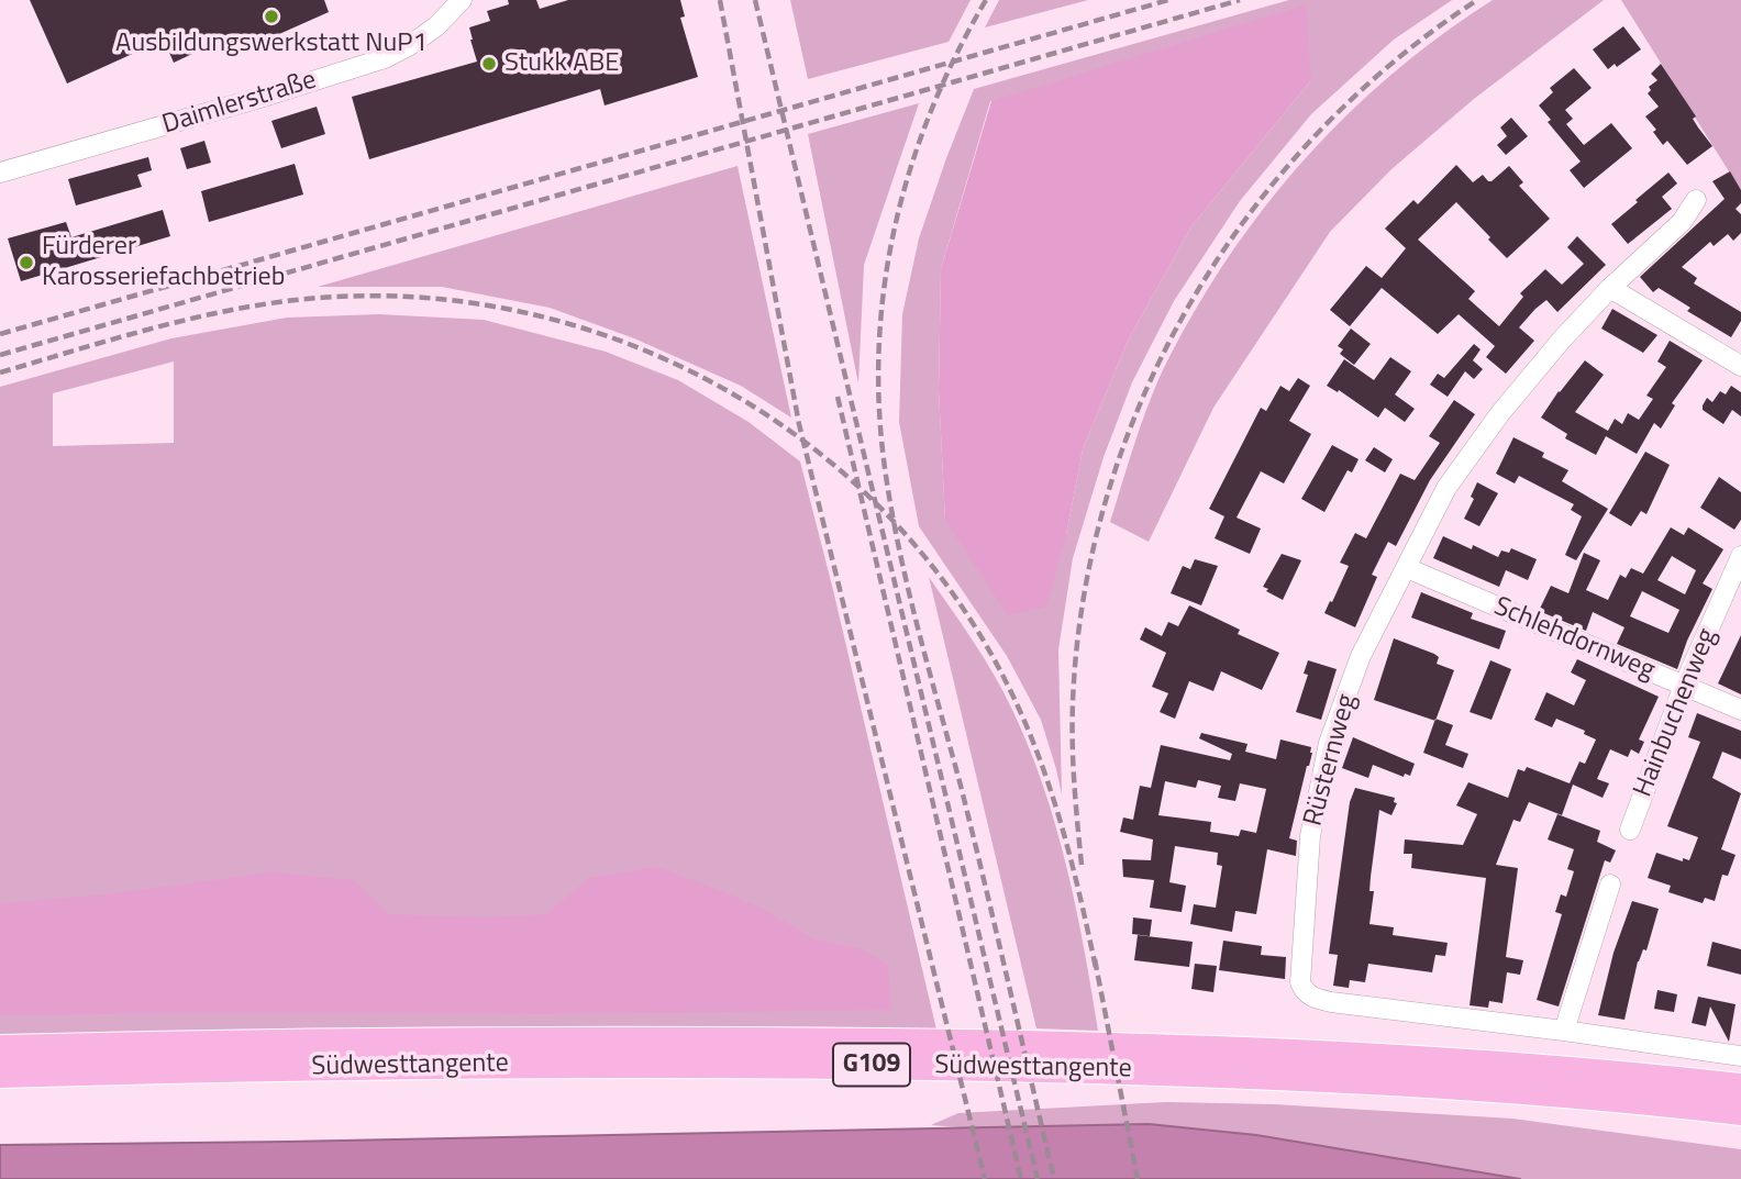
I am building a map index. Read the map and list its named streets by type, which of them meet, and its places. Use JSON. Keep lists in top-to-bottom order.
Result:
{
  "streets": {
    "highway": ["G109", "Südwesttangente"],
    "street": [
      "Daimlerstraße",
      "Schlehdornweg",
      "Hainbuchenweg",
      "Rüsternweg"
    ]
  },
  "crossings": [
    ["Schlehdornweg", "Hainbuchenweg"],
    ["Schlehdornweg", "Rüsternweg"]
  ],
  "places": ["Ausbildungswerkstatt NuP1", "Stukk ABE", "Fürderer Karosseriefachbetrieb"]
}
